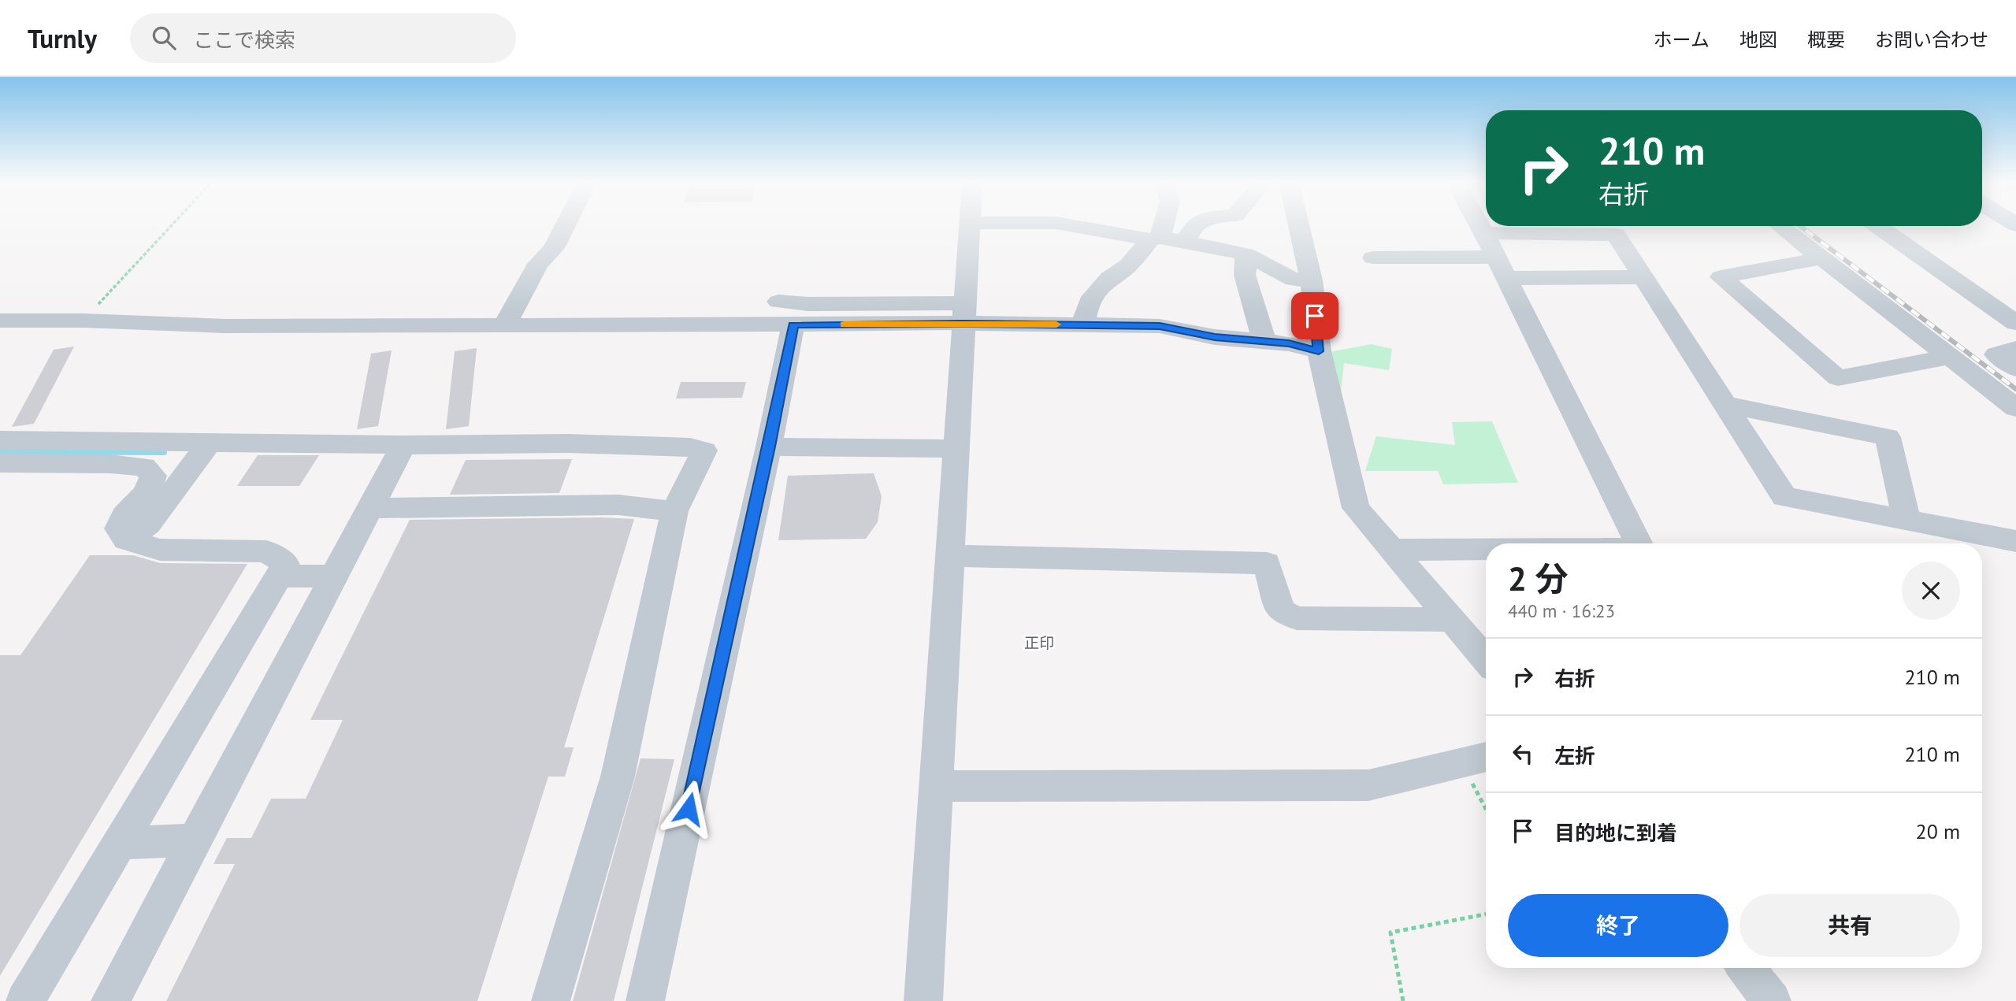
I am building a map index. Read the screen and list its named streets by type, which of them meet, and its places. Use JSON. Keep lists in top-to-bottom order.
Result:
{
  "districts": ["正印"],
  "page": {
    "header": "Turnly",
    "search": "ここで検索",
    "nav": [
      "ホーム",
      "地図",
      "概要",
      "お問い合わせ"
    ],
    "turn": ["210 m", "右折"],
    "heading": ["2 分", "440 m · 16:23"],
    "list": [
      {
        "name": "右折",
        "value": "210 m"
      },
      {
        "name": "左折",
        "value": "210 m"
      },
      {
        "name": "目的地に到着",
        "value": "20 m"
      }
    ],
    "buttons": ["終了", "共有"]
  }
}
